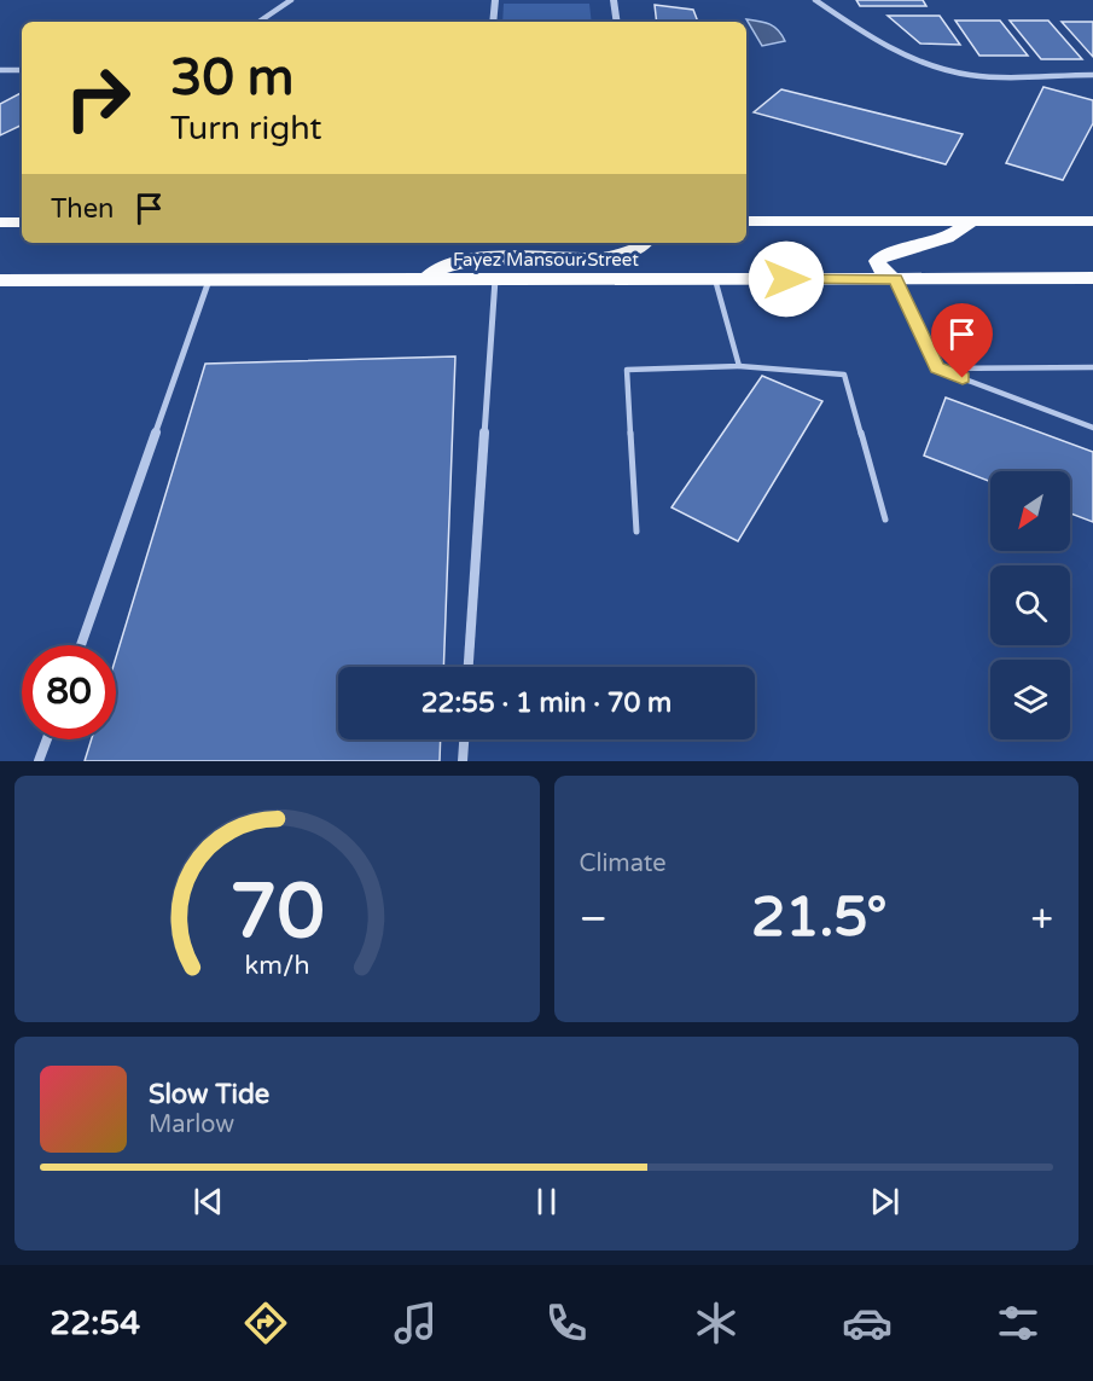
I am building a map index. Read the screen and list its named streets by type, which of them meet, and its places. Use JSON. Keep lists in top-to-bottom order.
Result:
{
  "streets": {
    "highway": ["Fayez Mansour Street"]
  },
  "north": "bottom left",
  "page": {
    "turn": ["30 m", "Turn right"],
    "then": "Then",
    "limit": "80",
    "trip": "22:55 · 1 min · 70 m",
    "tile": "Climate",
    "heat": ["−", "21.5°", "+"],
    "song": ["Slow Tide", "Marlow"],
    "tabs": "22:54",
    "gauge": ["70", "km/h"]
  }
}
